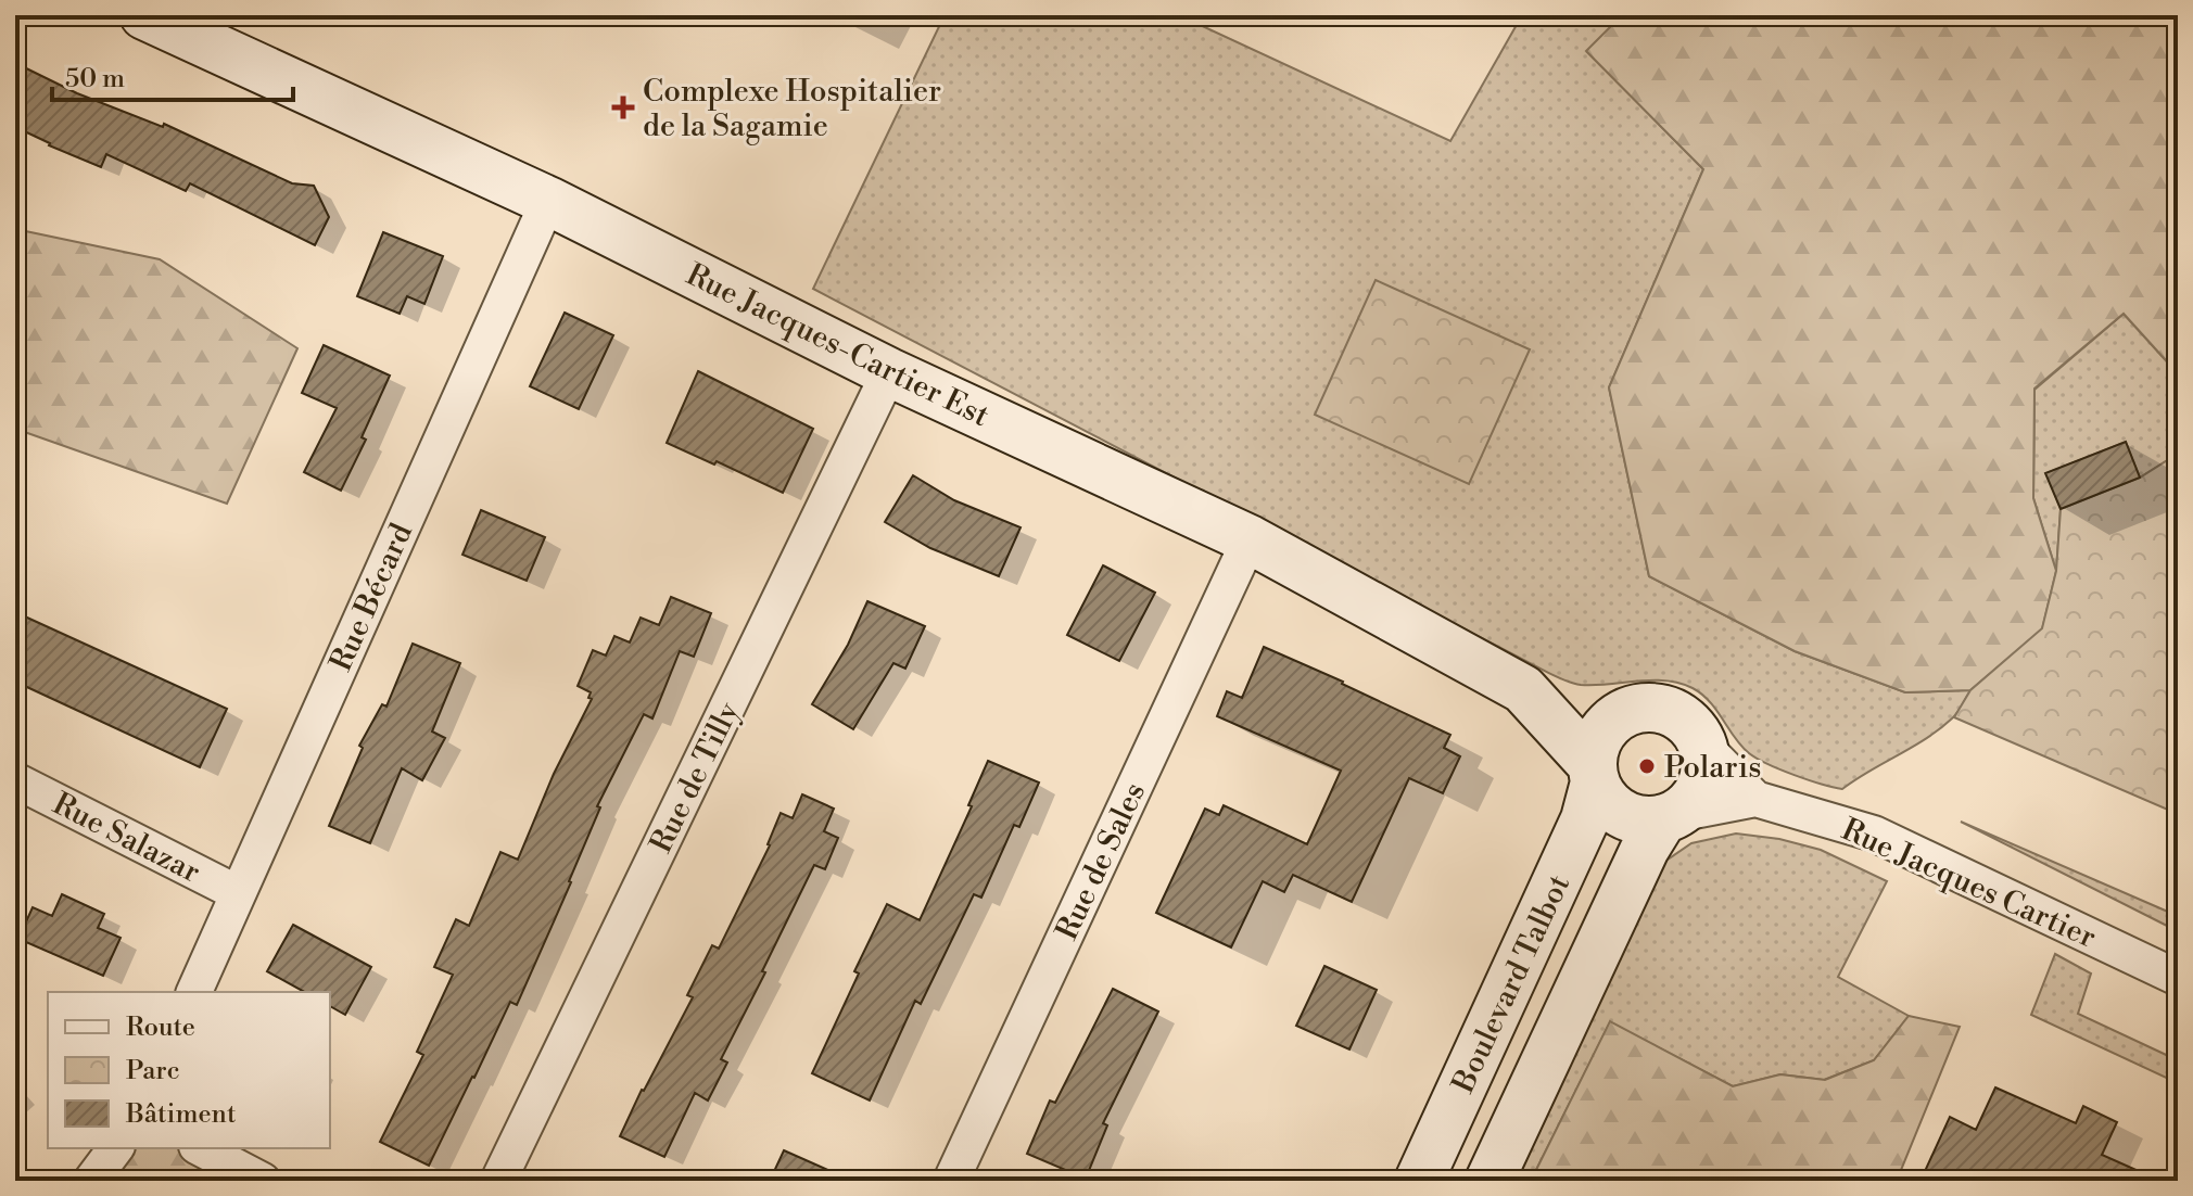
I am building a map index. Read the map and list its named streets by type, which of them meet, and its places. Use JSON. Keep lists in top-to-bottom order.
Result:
{
  "streets": {
    "main road": ["Rue Jacques-Cartier Est", "Boulevard Talbot"],
    "street": [
      "Rue Bécard",
      "Rue de Tilly",
      "Rue Salazar",
      "Rue de Sales",
      "Rue Jacques Cartier"
    ]
  },
  "crossings": [
    ["Rue Jacques-Cartier Est", "Rue Bécard"],
    ["Rue Jacques-Cartier Est", "Rue de Tilly"],
    ["Rue Jacques-Cartier Est", "Rue de Sales"],
    ["Rue Jacques-Cartier Est", "Rue Jacques Cartier"],
    ["Rue Jacques-Cartier Est", "Boulevard Talbot"],
    ["Rue Bécard", "Rue Salazar"],
    ["Rue Jacques Cartier", "Boulevard Talbot"]
  ],
  "places": {
    "health": ["Complexe Hospitalier de la Sagamie"],
    "other": ["Polaris"]
  },
  "legend": ["Route", "Parc", "Bâtiment"],
  "scale_bar": "50 m"
}
